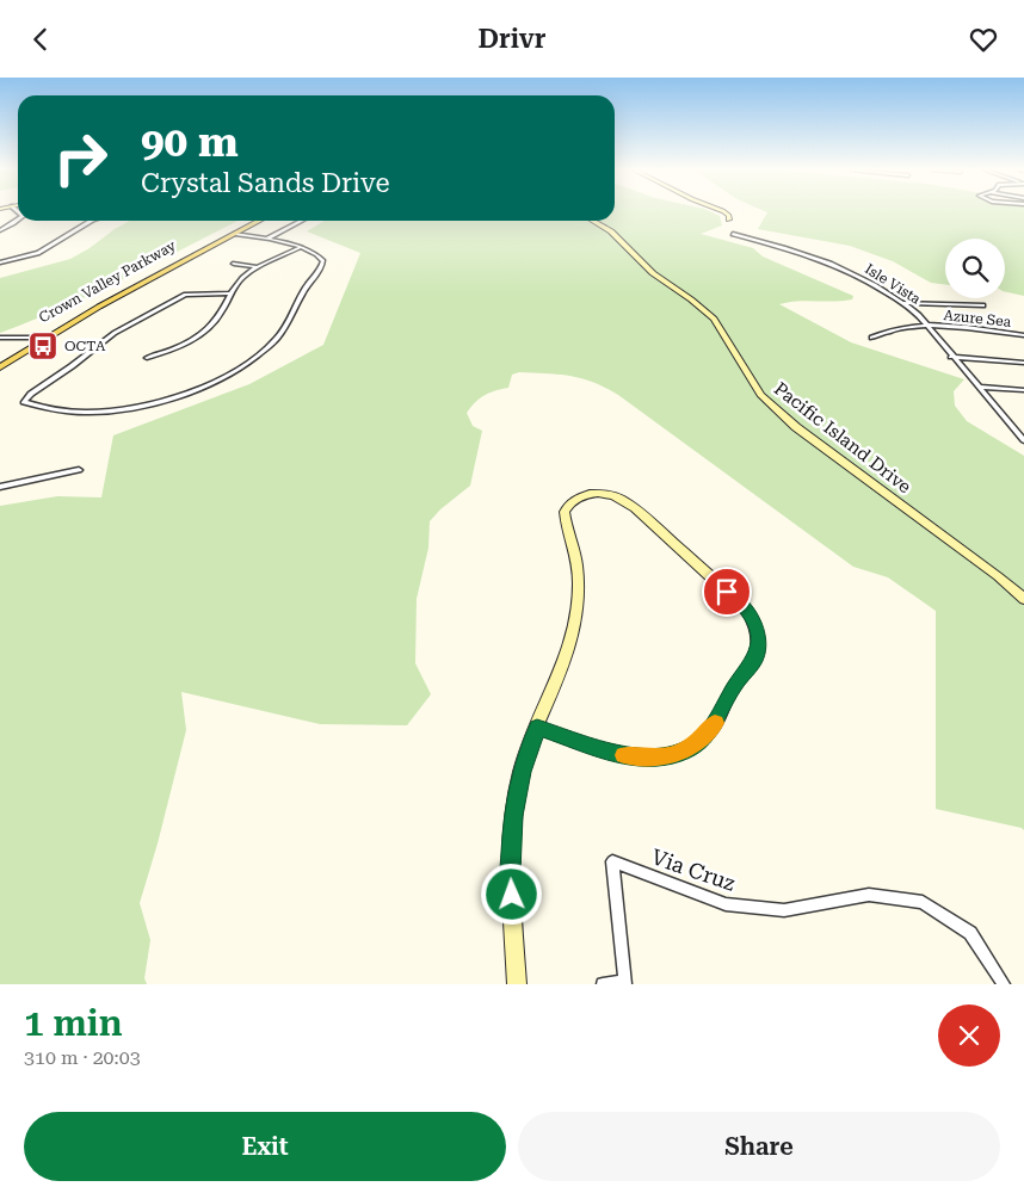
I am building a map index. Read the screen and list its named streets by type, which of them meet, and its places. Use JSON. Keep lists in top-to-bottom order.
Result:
{
  "streets": {
    "main road": ["Crown Valley Parkway"],
    "street": [
      "Isle Vista",
      "Azure Sea",
      "Pacific Island Drive",
      "Via Cruz"
    ]
  },
  "crossings": [
    ["Isle Vista", "Azure Sea"]
  ],
  "places": {
    "bus stop": ["OCTA"]
  },
  "page": {
    "header": "Drivr",
    "turn": ["90 m", "Crystal Sands Drive"],
    "heading": ["1 min", "310 m · 20:03"],
    "buttons": ["Exit", "Share"]
  }
}
